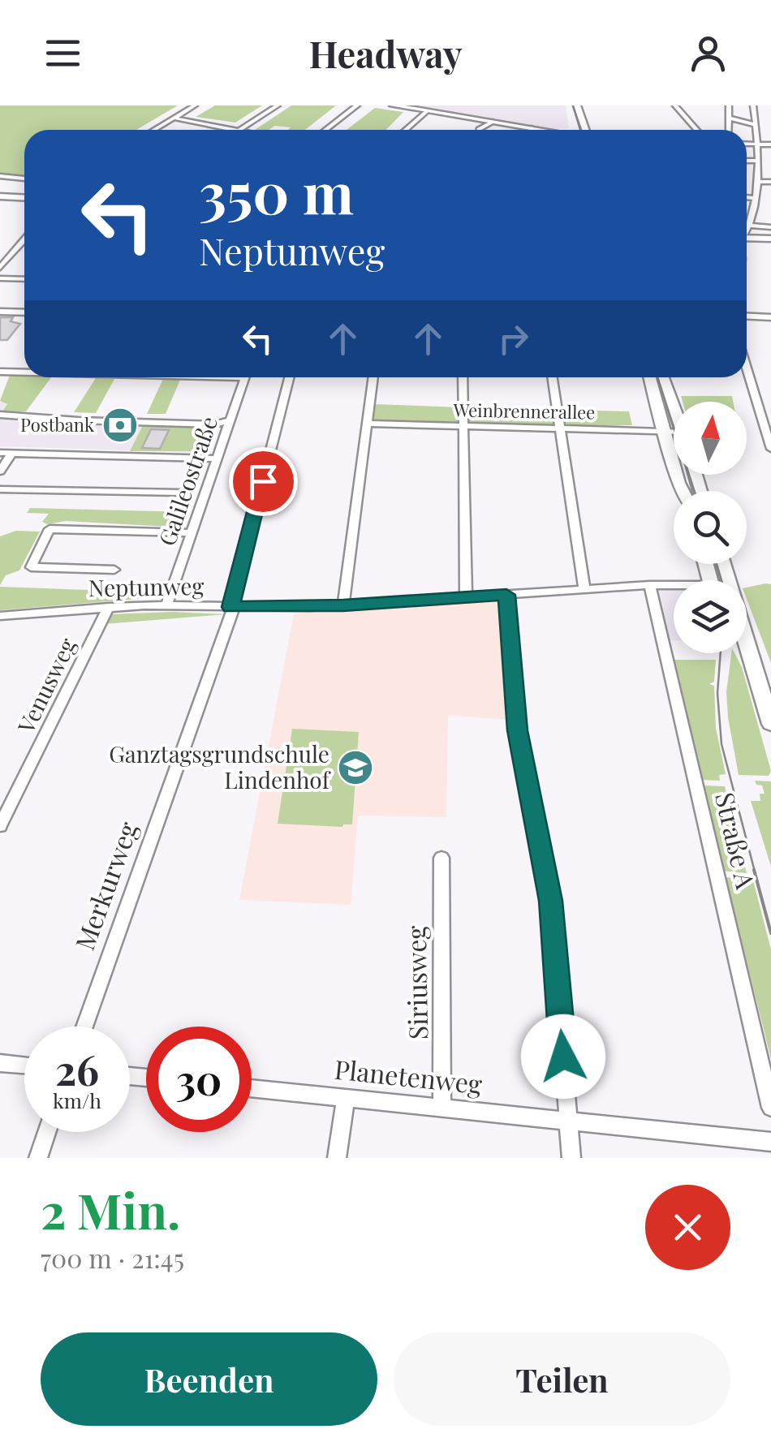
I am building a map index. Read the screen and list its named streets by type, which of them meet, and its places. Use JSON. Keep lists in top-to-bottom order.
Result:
{
  "streets": {
    "street": [
      "Weinbrennerallee",
      "Galileostraße",
      "Neptunweg",
      "Venusweg",
      "Straße A",
      "Merkurweg",
      "Siriusweg",
      "Planetenweg"
    ]
  },
  "crossings": [
    ["Galileostraße", "Neptunweg"],
    ["Neptunweg", "Venusweg"],
    ["Neptunweg", "Straße A"],
    ["Neptunweg", "Merkurweg"],
    ["Siriusweg", "Planetenweg"]
  ],
  "places": {
    "bank": ["Postbank"],
    "school or university": ["Ganztagsgrundschule Lindenhof"]
  },
  "north": "top",
  "page": {
    "header": "Headway",
    "turn": ["350 m", "Neptunweg"],
    "speed": "26 km/h",
    "limit": "30",
    "heading": ["2 Min.", "700 m · 21:45"],
    "buttons": ["Beenden", "Teilen"]
  }
}
